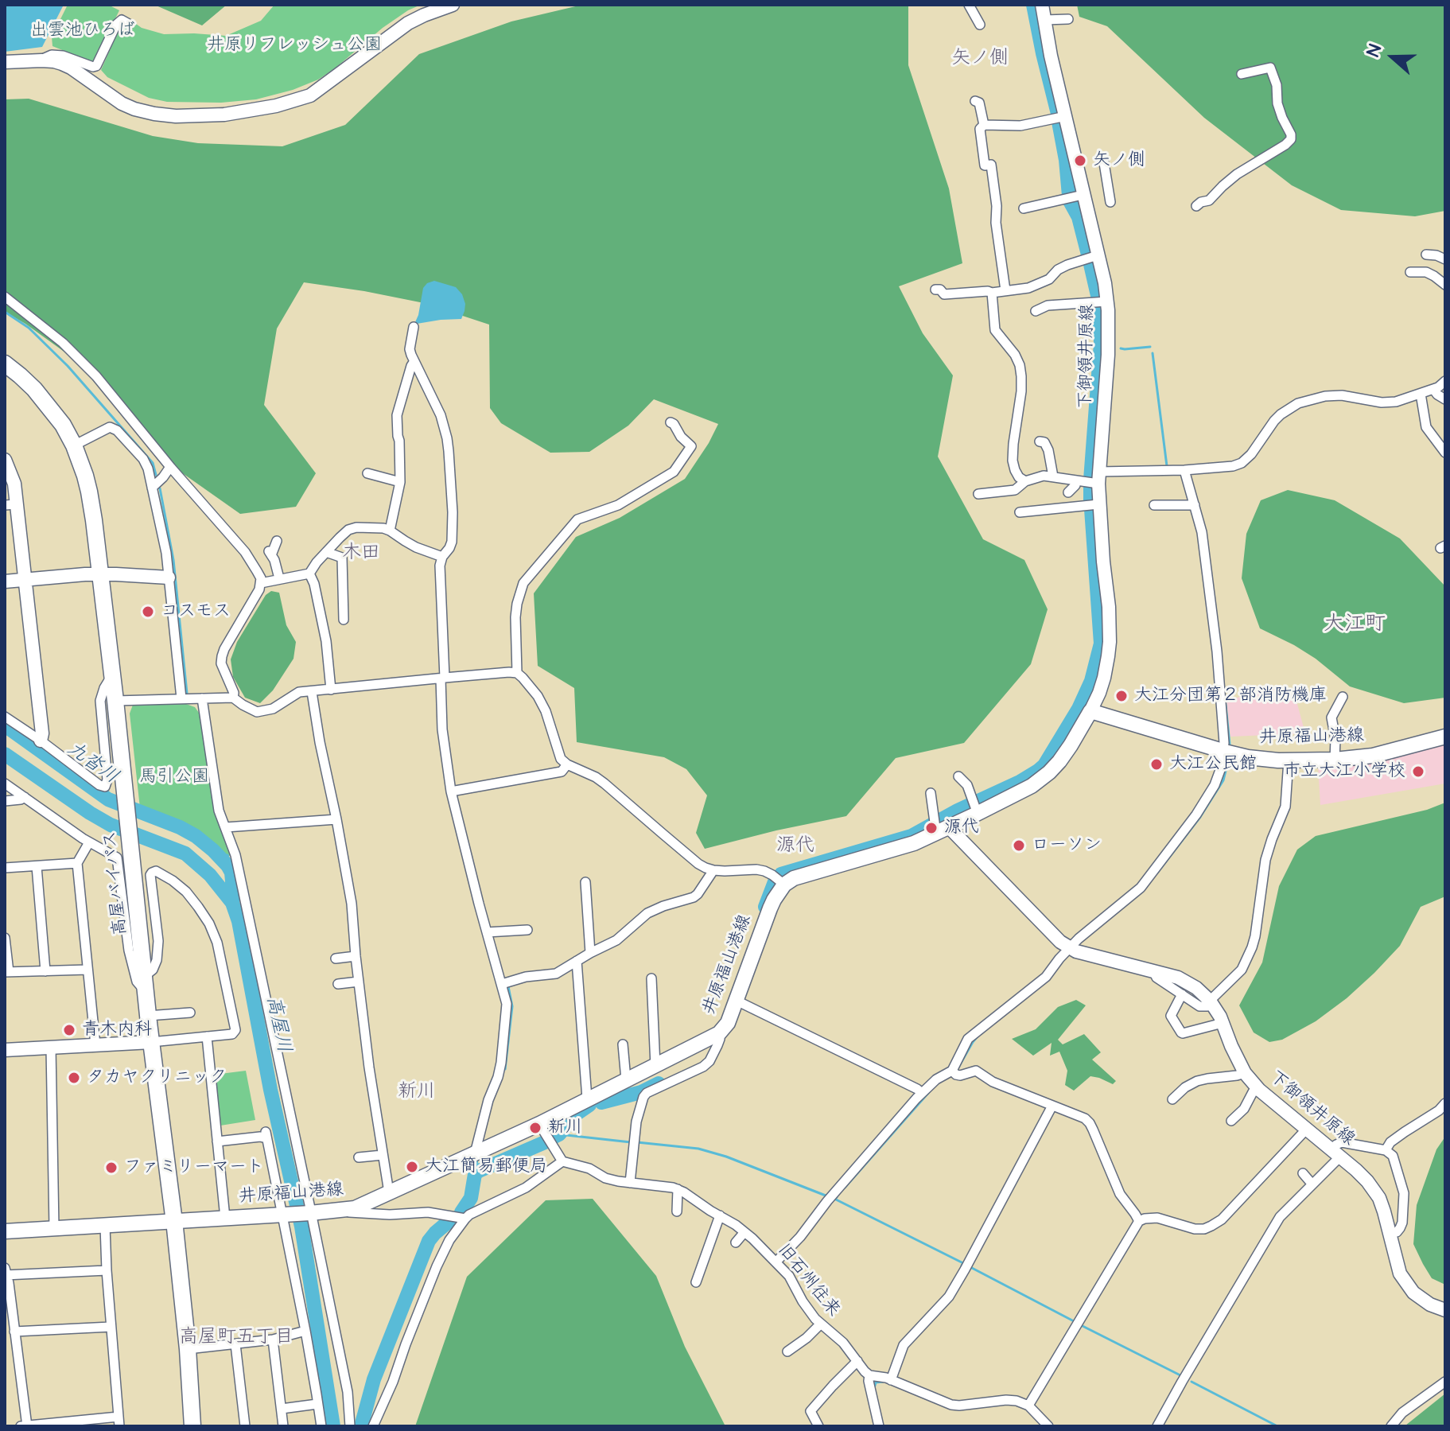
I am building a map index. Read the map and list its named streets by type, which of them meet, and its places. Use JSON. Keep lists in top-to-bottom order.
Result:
{
  "streets": {
    "highway": ["高屋バイパス"],
    "main road": ["下御領井原線", "井原福山港線"],
    "street": ["旧石州往来"]
  },
  "crossings": [
    ["下御領井原線", "井原福山港線"],
    ["井原福山港線", "高屋バイパス"]
  ],
  "districts": [
    "矢ノ側",
    "木田",
    "大江町",
    "源代",
    "新川",
    "高屋町五丁目"
  ],
  "water": ["九沓川", "高屋川"],
  "parks": ["出雲池ひろば", "井原リフレッシュ公園", "馬引公園"],
  "places": [
    "矢ノ側",
    "コスモス",
    "大江分団第２部消防機庫",
    "大江公民館",
    "市立大江小学校",
    "源代",
    "ローソン",
    "青木内科",
    "タカヤクリニック",
    "新川",
    "大江簡易郵便局",
    "ファミリーマート"
  ],
  "north": "left"
}
